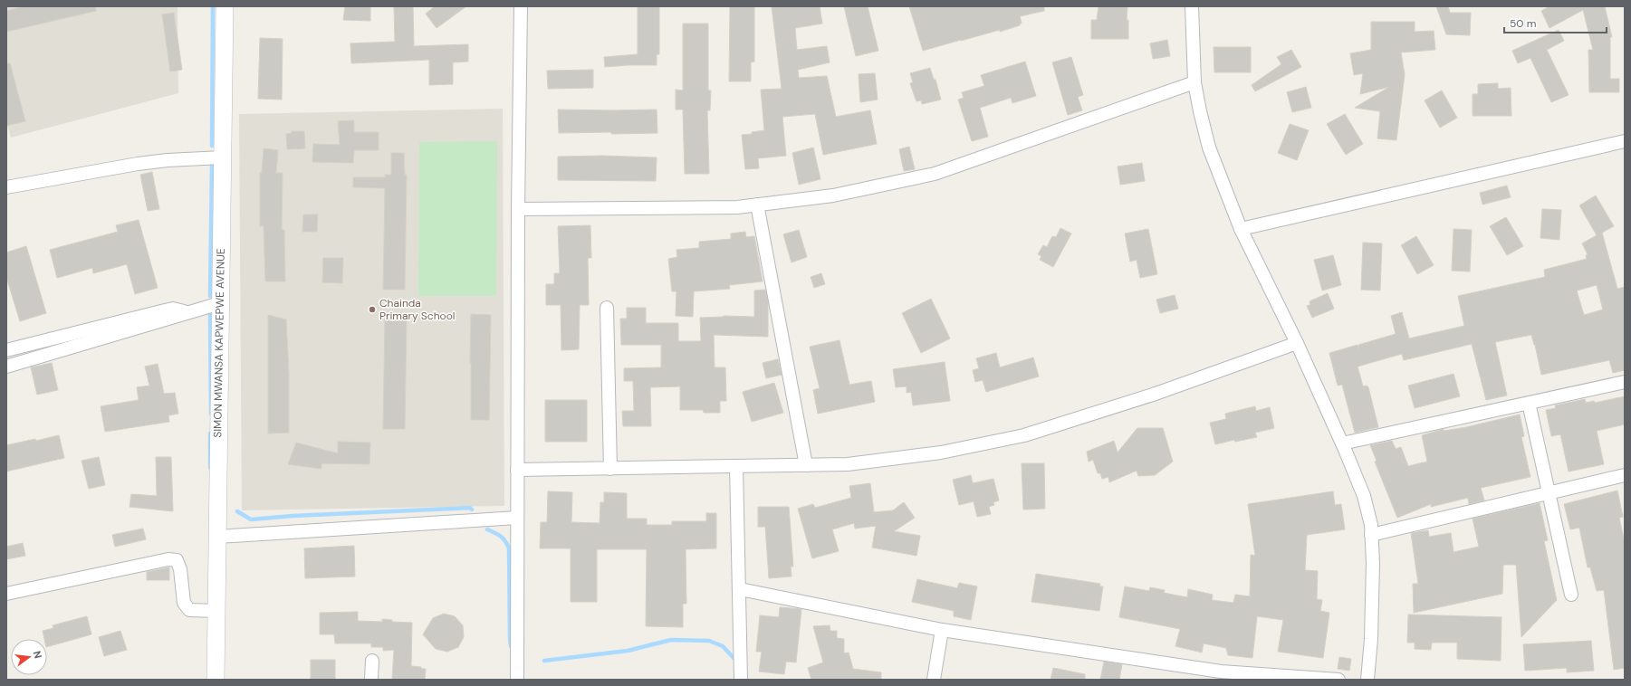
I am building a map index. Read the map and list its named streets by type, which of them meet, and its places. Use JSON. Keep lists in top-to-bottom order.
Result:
{
  "streets": {
    "main road": ["SIMON MWANSA KAPWEPWE AVENUE"]
  },
  "places": ["Chainda Primary School"],
  "scale_bar": "50 m",
  "north": "right"
}
